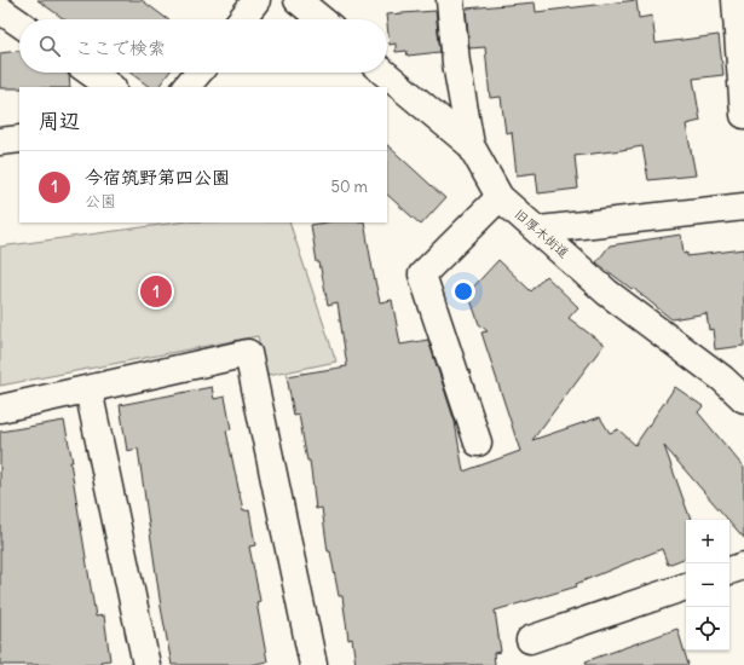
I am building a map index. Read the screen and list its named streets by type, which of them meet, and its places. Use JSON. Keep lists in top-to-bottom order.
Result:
{
  "streets": {
    "street": ["旧厚木街道"]
  },
  "page": {
    "search": "ここで検索",
    "heading": "周辺",
    "list": [
      {
        "mark": "1",
        "name": "今宿筑野第四公園",
        "note": "公園",
        "value": "50 m"
      }
    ],
    "pins": "1",
    "map_buttons": ["+", "−"]
  }
}
